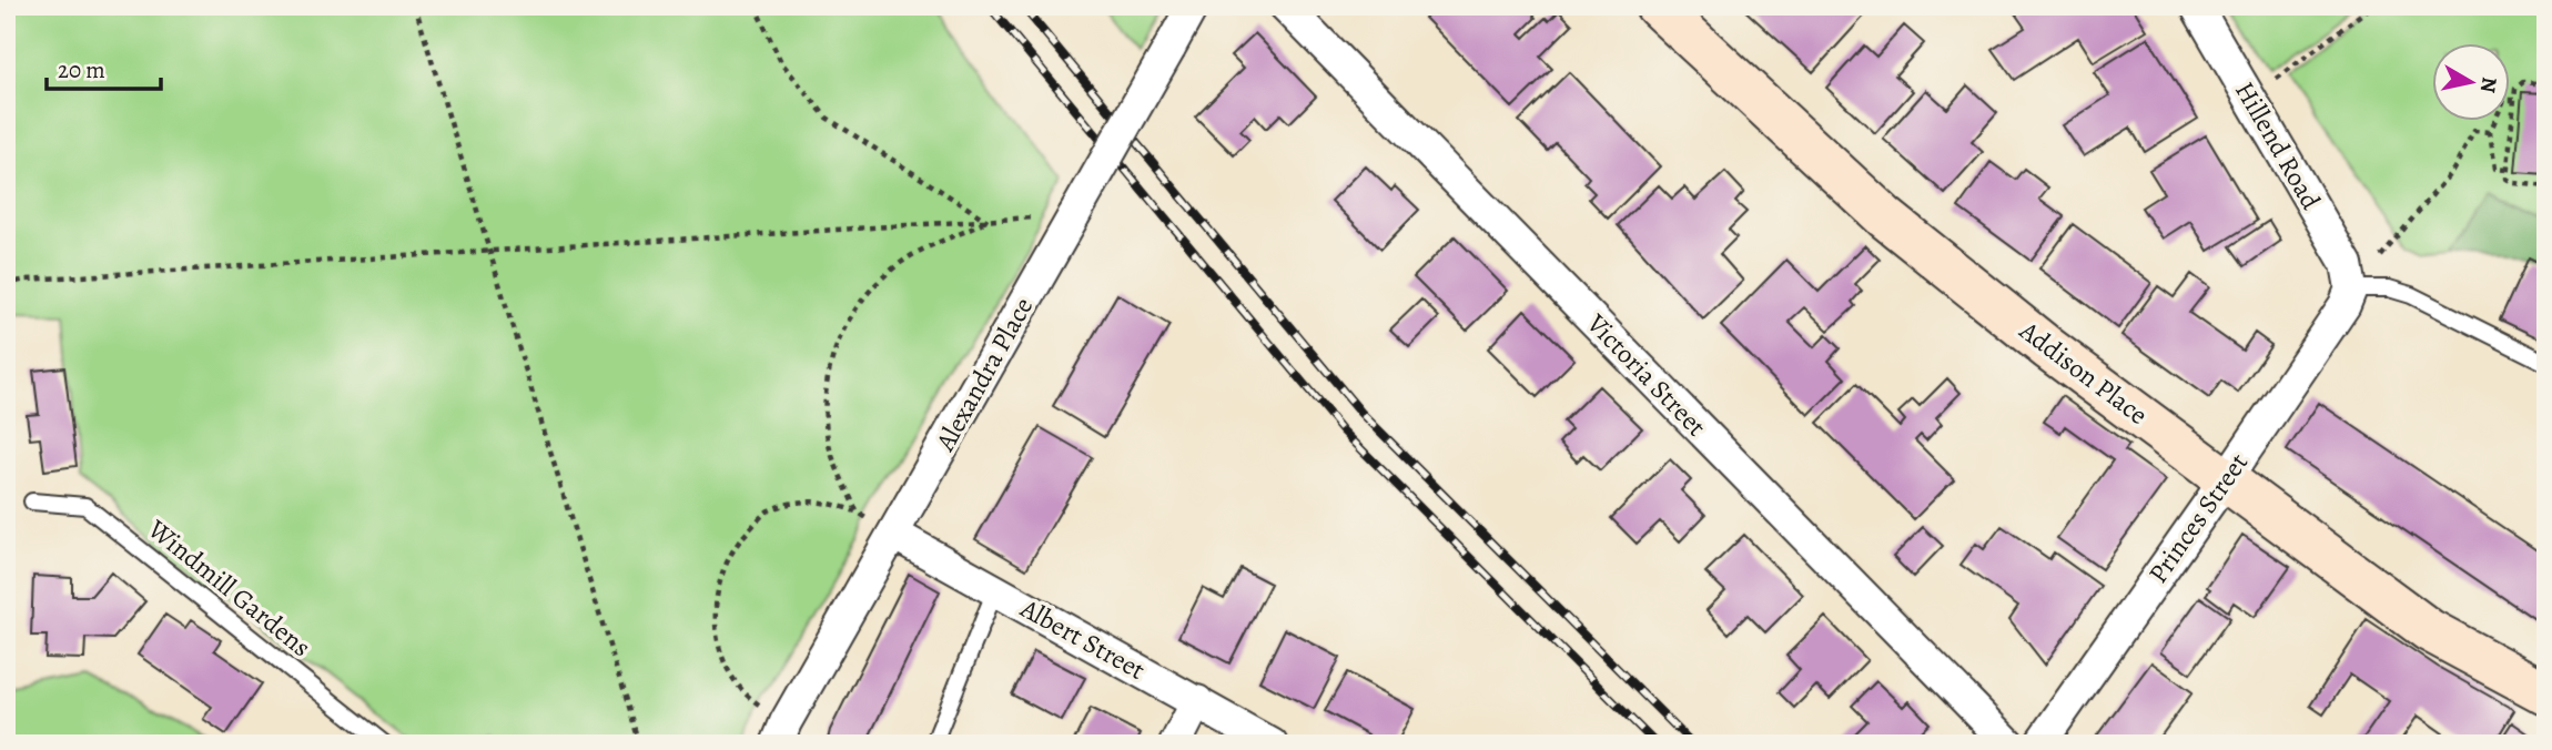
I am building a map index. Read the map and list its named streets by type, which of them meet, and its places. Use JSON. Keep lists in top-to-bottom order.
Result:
{
  "streets": {
    "main road": ["Addison Place"],
    "street": [
      "Hillend Road",
      "Alexandra Place",
      "Victoria Street",
      "Princes Street",
      "Albert Street"
    ],
    "lane": ["Windmill Gardens"]
  },
  "crossings": [
    ["Hillend Road", "Princes Street"],
    ["Addison Place", "Princes Street"],
    ["Alexandra Place", "Albert Street"]
  ],
  "scale_bar": "20 m",
  "north": "right"
}
